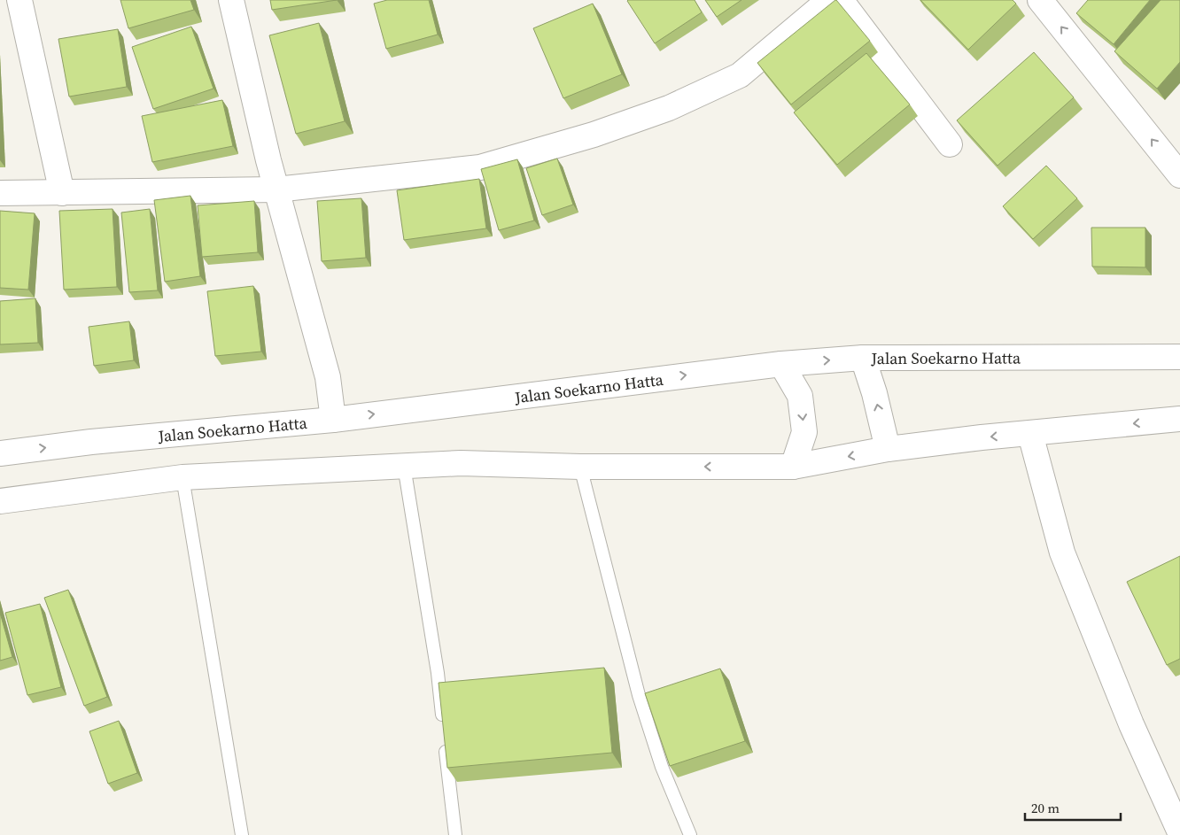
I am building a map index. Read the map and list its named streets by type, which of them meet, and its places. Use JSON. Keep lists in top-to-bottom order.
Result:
{
  "streets": {
    "main road": ["Jalan Soekarno Hatta"]
  },
  "scale_bar": "20 m"
}
